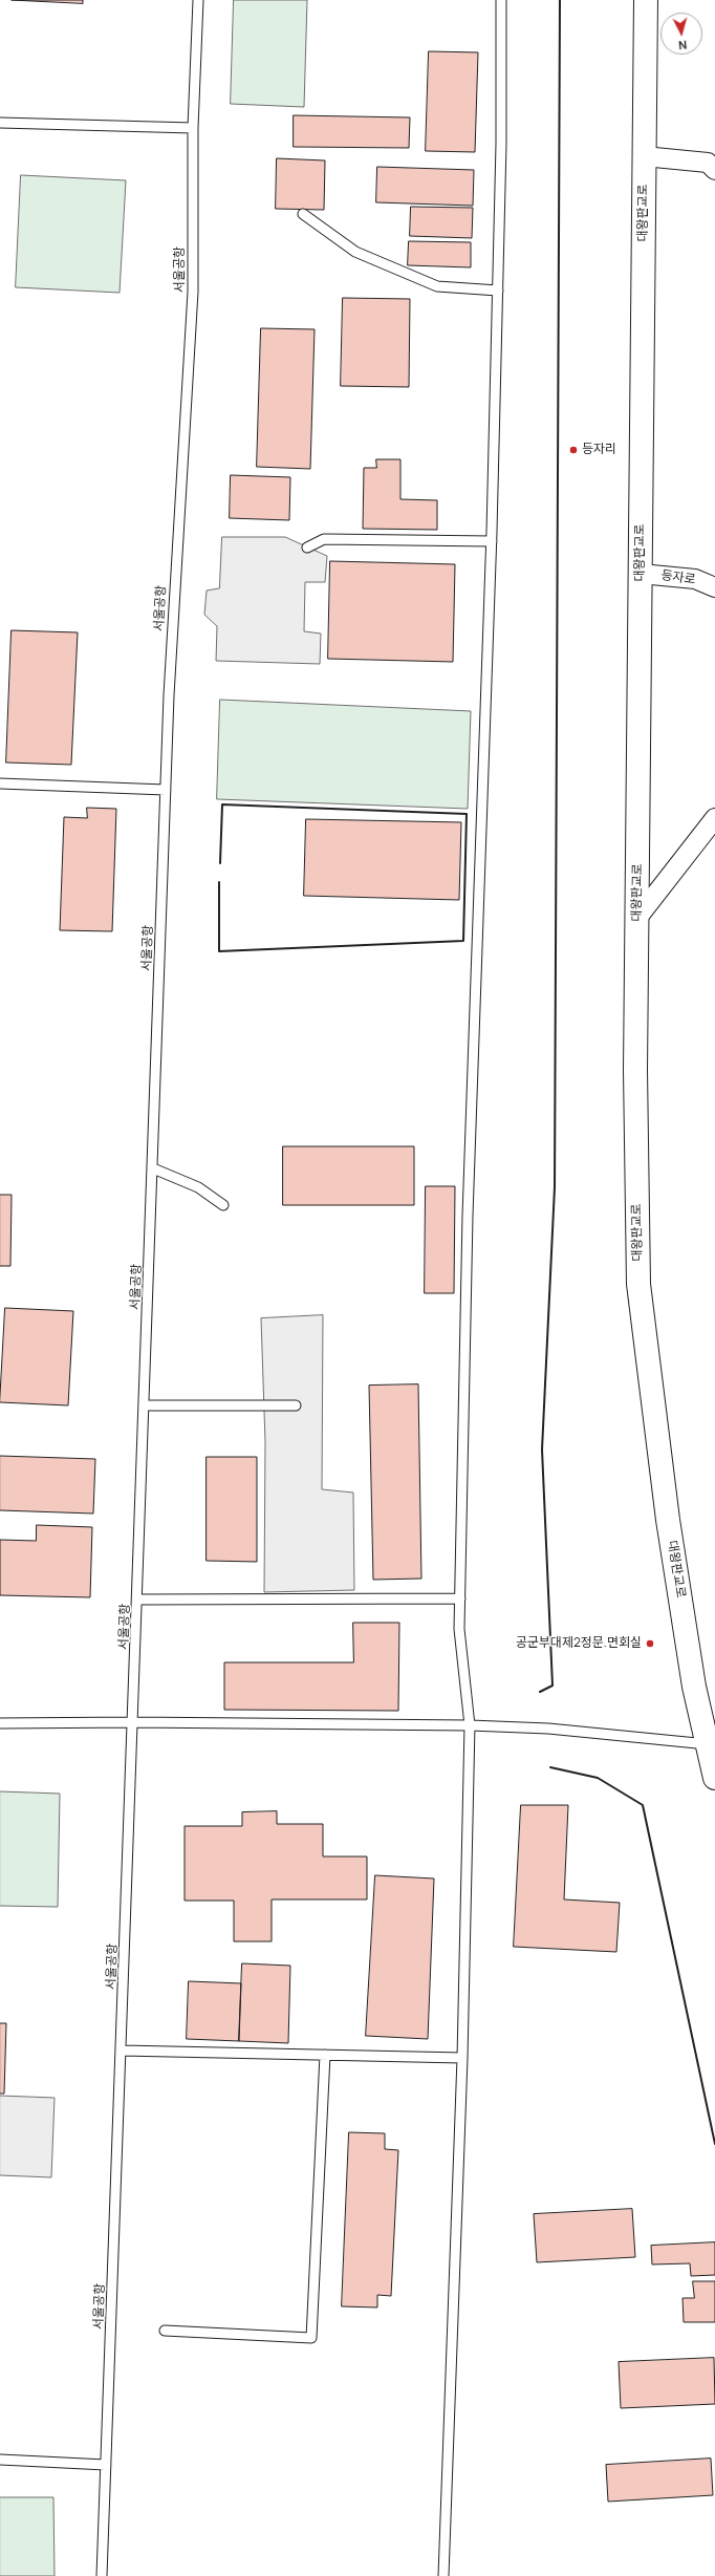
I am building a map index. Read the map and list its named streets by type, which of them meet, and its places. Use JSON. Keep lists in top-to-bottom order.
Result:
{
  "streets": {
    "main road": ["대왕판교로"],
    "street": ["등자로"],
    "lane": ["서울공항"]
  },
  "crossings": [
    ["대왕판교로", "등자로"]
  ],
  "places": ["등자리", "공군부대제2정문.면회실"],
  "north": "bottom"
}
